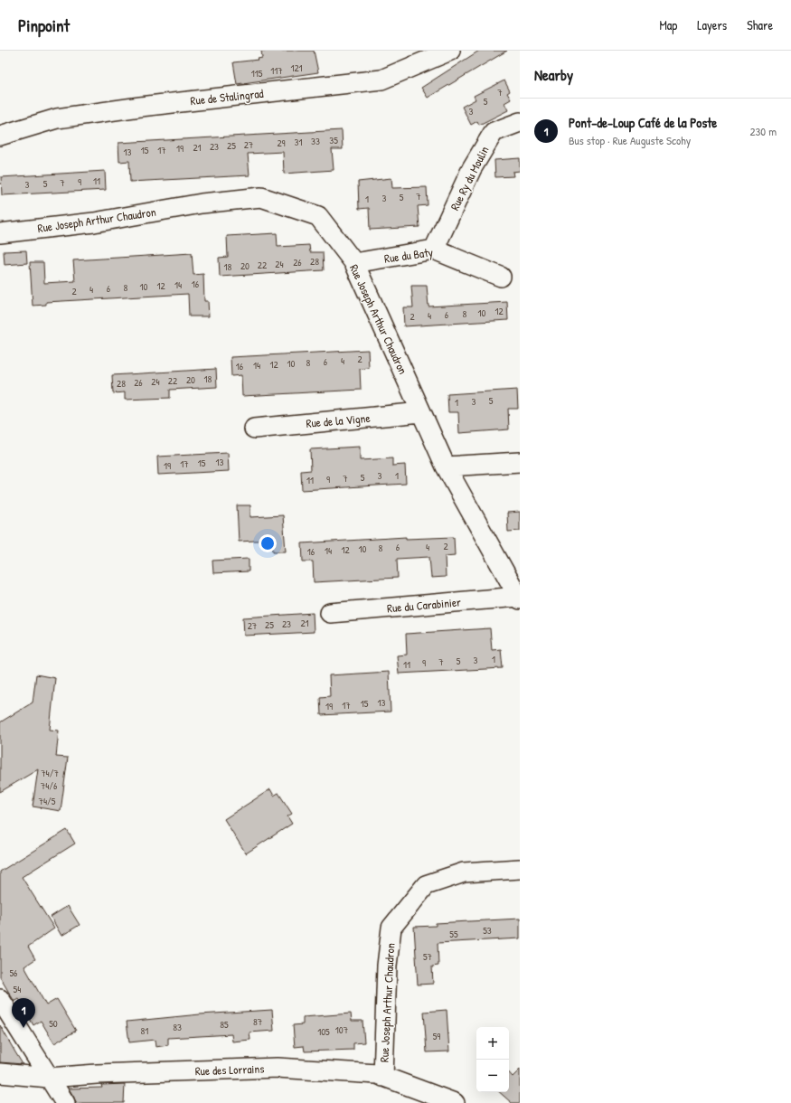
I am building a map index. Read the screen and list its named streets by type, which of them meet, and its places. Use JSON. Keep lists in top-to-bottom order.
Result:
{
  "streets": {
    "street": [
      "Rue de Stalingrad",
      "Rue Ry du Moulin",
      "Rue Joseph Arthur Chaudron",
      "Rue du Baty",
      "Rue de la Vigne",
      "Rue du Carabinier",
      "Rue des Lorrains"
    ]
  },
  "crossings": [
    ["Rue Ry du Moulin", "Rue du Baty"],
    ["Rue Joseph Arthur Chaudron", "Rue du Baty"],
    ["Rue Joseph Arthur Chaudron", "Rue de la Vigne"],
    ["Rue Joseph Arthur Chaudron", "Rue du Carabinier"],
    ["Rue Joseph Arthur Chaudron", "Rue des Lorrains"]
  ],
  "house_numbers": [
    "121",
    "117",
    "115",
    "7",
    "5",
    "3",
    "35",
    "33",
    "31",
    "29",
    "27",
    "25",
    "23",
    "21",
    "19",
    "15",
    "17",
    "13",
    "11",
    "9",
    "7",
    "5",
    "3",
    "7",
    "5",
    "3",
    "1",
    "28",
    "26",
    "24",
    "22",
    "20",
    "18",
    "16",
    "14",
    "12",
    "10",
    "8",
    "6",
    "4",
    "2",
    "12",
    "10",
    "8",
    "6",
    "4",
    "2",
    "2",
    "4",
    "6",
    "8",
    "10",
    "12",
    "14",
    "16",
    "18",
    "20",
    "22",
    "24",
    "26",
    "28",
    "5",
    "3",
    "1",
    "13",
    "15",
    "17",
    "19",
    "3",
    "1",
    "5",
    "7",
    "9",
    "11",
    "2",
    "6",
    "4",
    "8",
    "10",
    "12",
    "14",
    "16",
    "21",
    "23",
    "25",
    "27",
    "1",
    "3",
    "5",
    "7",
    "9",
    "11",
    "13",
    "15",
    "17",
    "19",
    "74/7",
    "74/6",
    "74/5",
    "53",
    "55",
    "57",
    "56",
    "54",
    "87",
    "50",
    "85",
    "83",
    "107",
    "81",
    "105",
    "59"
  ],
  "page": {
    "header": "Pinpoint",
    "nav": ["Map", "Layers", "Share"],
    "heading": "Nearby",
    "list": [
      {
        "mark": "1",
        "name": "Pont-de-Loup Café de la Poste",
        "note": "Bus stop · Rue Auguste Scohy",
        "value": "230 m"
      }
    ],
    "pins": "1",
    "map_buttons": ["+", "−"]
  }
}
